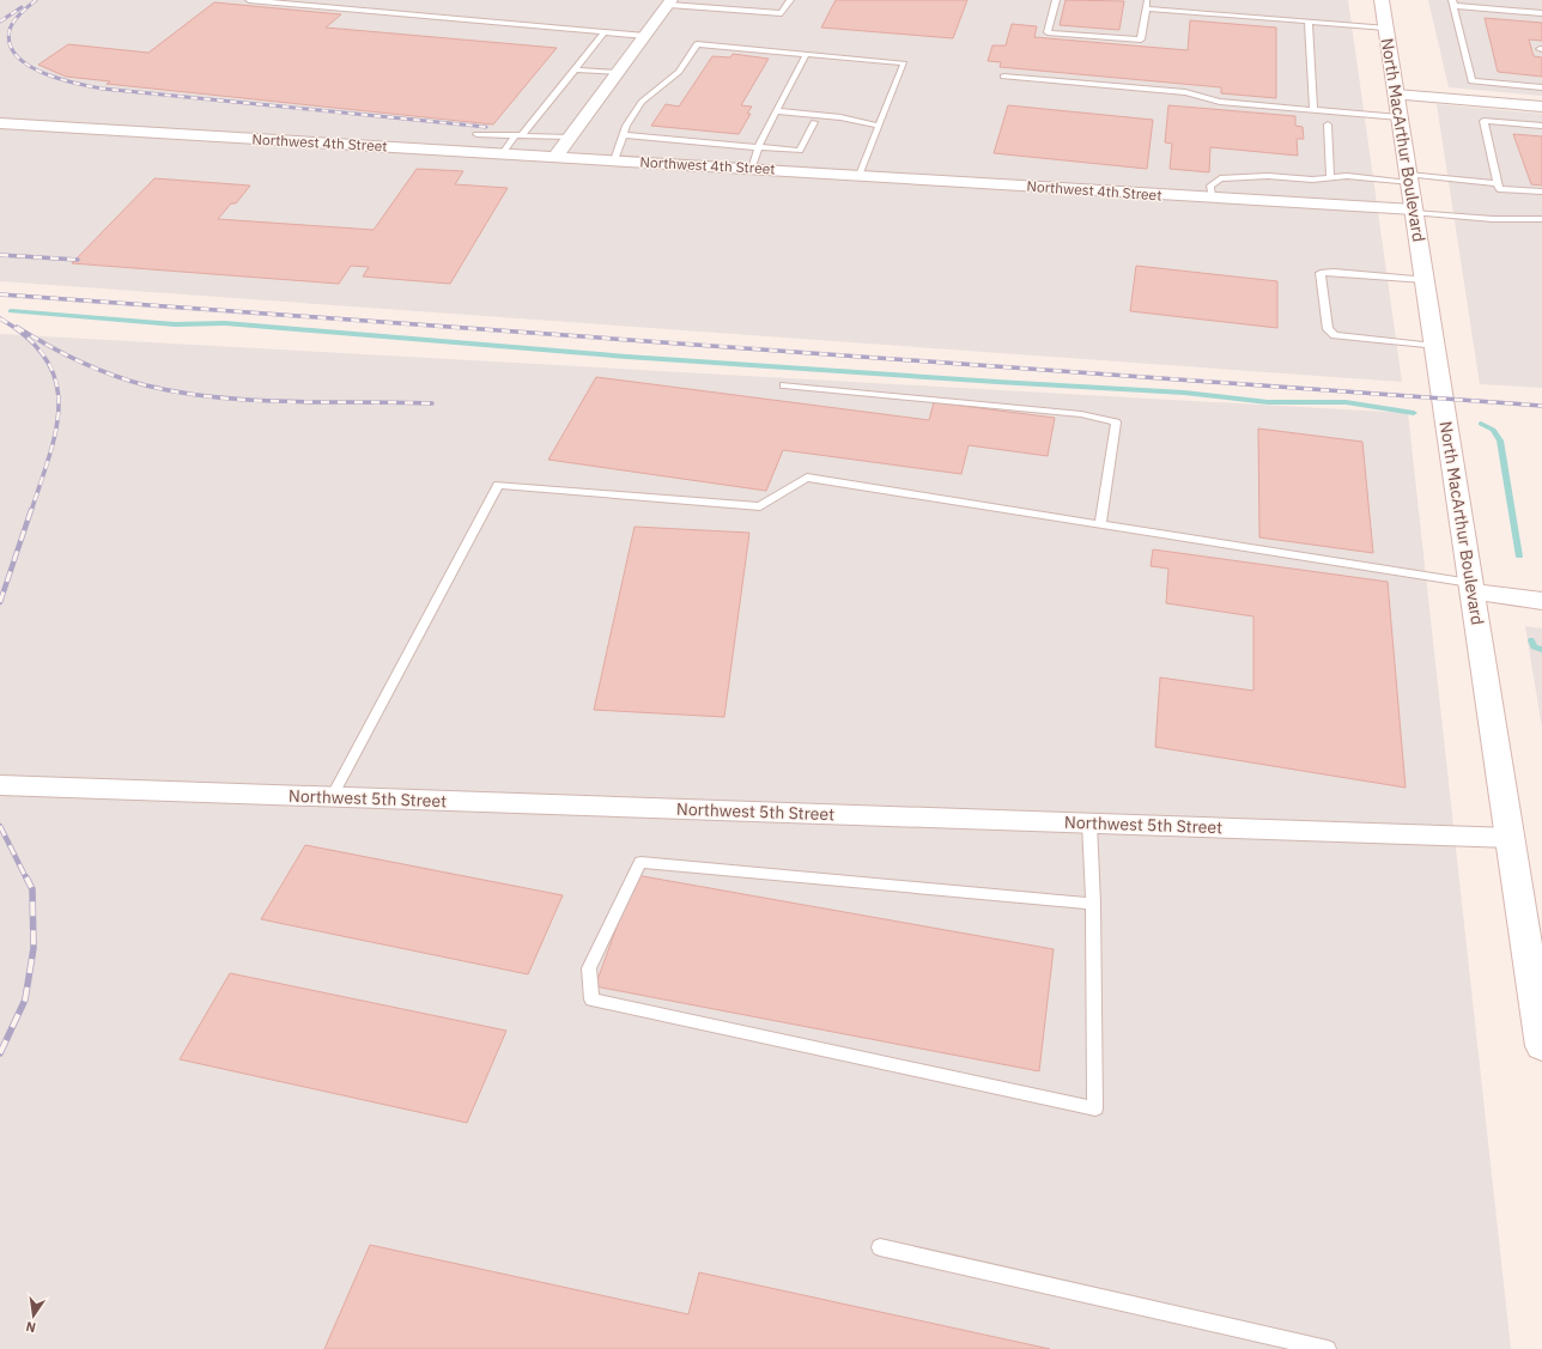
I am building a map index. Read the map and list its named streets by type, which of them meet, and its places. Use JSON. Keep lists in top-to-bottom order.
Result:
{
  "streets": {
    "main road": ["North MacArthur Boulevard"],
    "street": ["Northwest 4th Street", "Northwest 5th Street"]
  },
  "crossings": [
    ["North MacArthur Boulevard", "Northwest 4th Street"],
    ["North MacArthur Boulevard", "Northwest 5th Street"]
  ],
  "north": "bottom"
}
